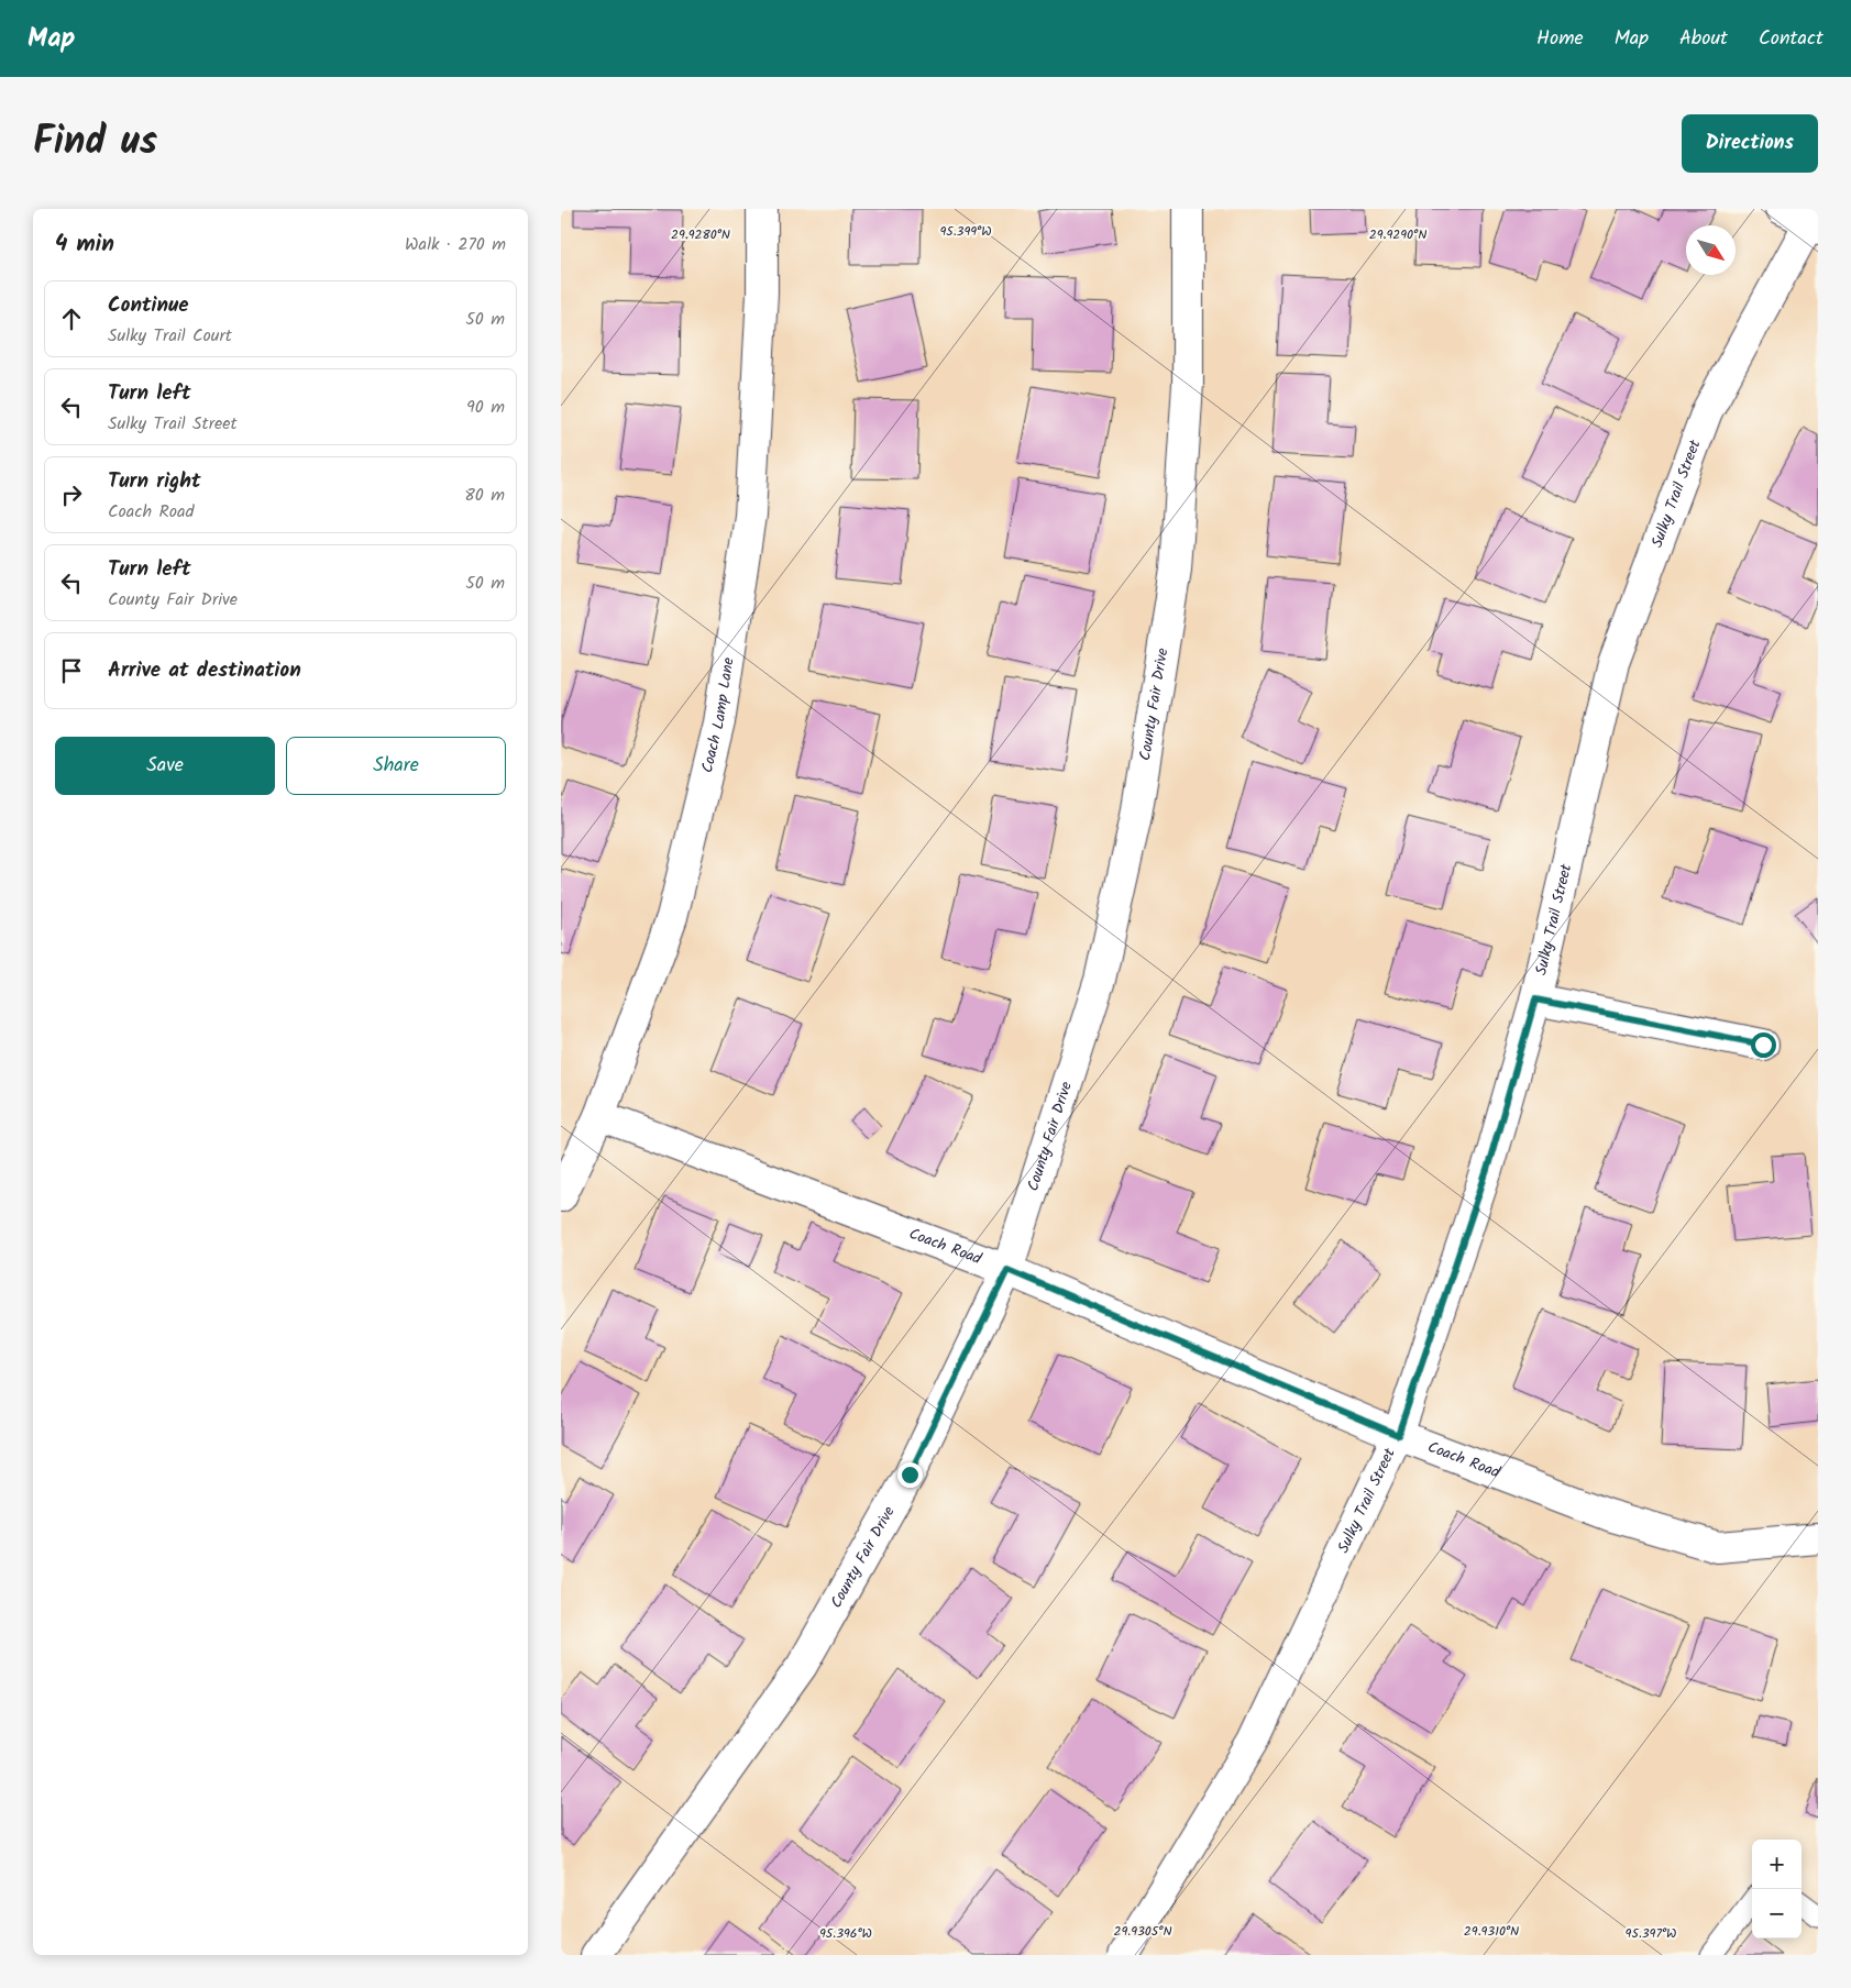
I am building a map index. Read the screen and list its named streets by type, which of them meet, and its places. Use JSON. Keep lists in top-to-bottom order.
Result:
{
  "streets": {
    "street": [
      "Sulky Trail Street",
      "County Fair Drive",
      "Coach Lamp Lane",
      "Coach Road"
    ]
  },
  "crossings": [
    ["Sulky Trail Street", "Coach Road"],
    ["County Fair Drive", "Coach Road"],
    ["Coach Lamp Lane", "Coach Road"]
  ],
  "north": "bottom right",
  "page": {
    "header": "Map",
    "nav": [
      "Home",
      "Map",
      "About",
      "Contact"
    ],
    "title": "Find us",
    "buttons": [
      "Directions",
      ["Save", "Share"]
    ],
    "heading": ["4 min", "Walk · 270 m"],
    "list": [
      ["Continue", "Sulky Trail Court", "50 m"],
      ["Turn left", "Sulky Trail Street", "90 m"],
      ["Turn right", "Coach Road", "80 m"],
      ["Turn left", "County Fair Drive", "50 m"],
      "Arrive at destination"
    ],
    "map_buttons": ["+", "−"]
  },
  "coordinates": [
    "95.399°W",
    "29.9280°N",
    "29.9290°N",
    "29.9305°N",
    "29.9310°N",
    "95.396°W",
    "95.397°W"
  ]
}
